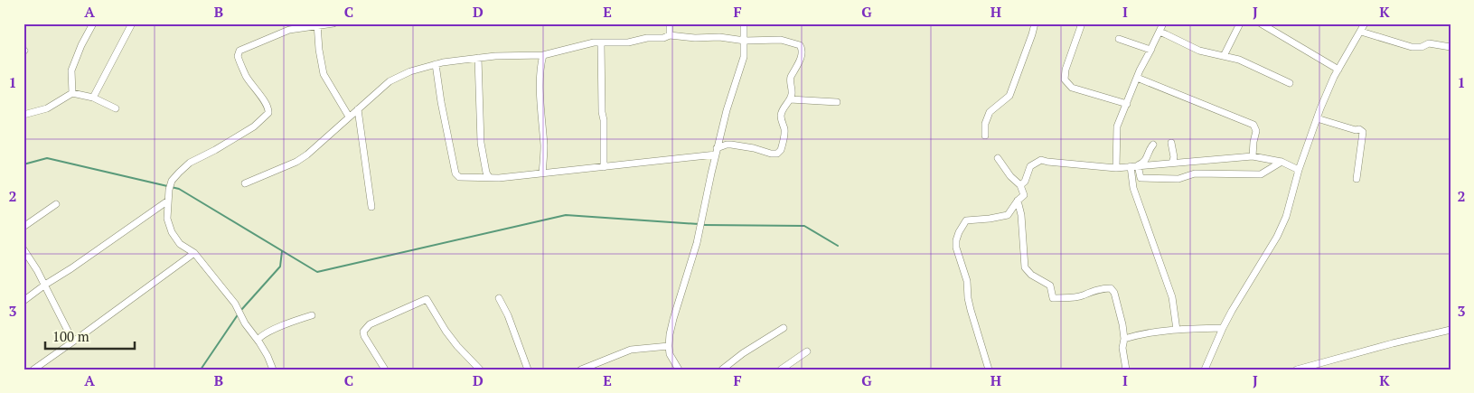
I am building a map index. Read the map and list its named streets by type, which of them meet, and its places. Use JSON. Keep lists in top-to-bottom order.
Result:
{
  "scale_bar": "100 m",
  "grid": {
    "columns": [
      "A",
      "B",
      "C",
      "D",
      "E",
      "F",
      "G",
      "H",
      "I",
      "J",
      "K"
    ],
    "rows": ["1", "2", "3"]
  }
}
